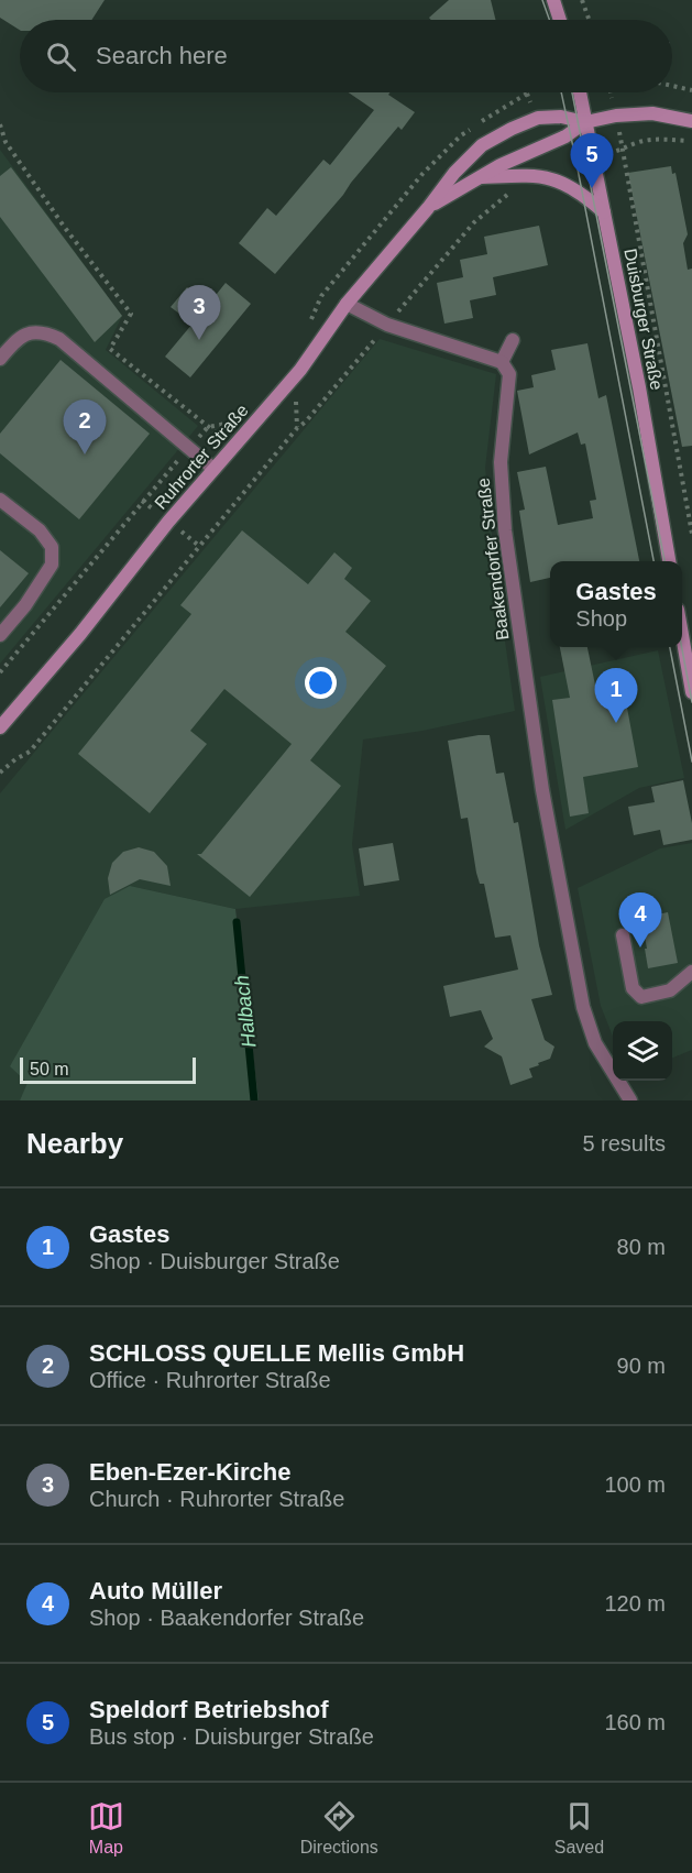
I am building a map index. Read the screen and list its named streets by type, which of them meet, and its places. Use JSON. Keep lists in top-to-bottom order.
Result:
{
  "streets": {
    "street": ["Duisburger Straße", "Ruhrorter Straße", "Baakendorfer Straße"]
  },
  "crossings": [
    ["Duisburger Straße", "Ruhrorter Straße"]
  ],
  "water": ["Halbach"],
  "scale_bar": "50 m",
  "page": {
    "search": "Search here",
    "pins": [
      "5",
      "3",
      "2",
      "1",
      "4"
    ],
    "popup": ["Gastes", "Shop"],
    "scale": "50 m",
    "heading": ["Nearby", "5 results"],
    "list": [
      {
        "mark": "1",
        "name": "Gastes",
        "note": "Shop · Duisburger Straße",
        "value": "80 m"
      },
      {
        "mark": "2",
        "name": "SCHLOSS QUELLE Mellis GmbH",
        "note": "Office · Ruhrorter Straße",
        "value": "90 m"
      },
      {
        "mark": "3",
        "name": "Eben-Ezer-Kirche",
        "note": "Church · Ruhrorter Straße",
        "value": "100 m"
      },
      {
        "mark": "4",
        "name": "Auto Müller",
        "note": "Shop · Baakendorfer Straße",
        "value": "120 m"
      },
      {
        "mark": "5",
        "name": "Speldorf Betriebshof",
        "note": "Bus stop · Duisburger Straße",
        "value": "160 m"
      }
    ],
    "nav": ["Map", "Directions", "Saved"]
  }
}
